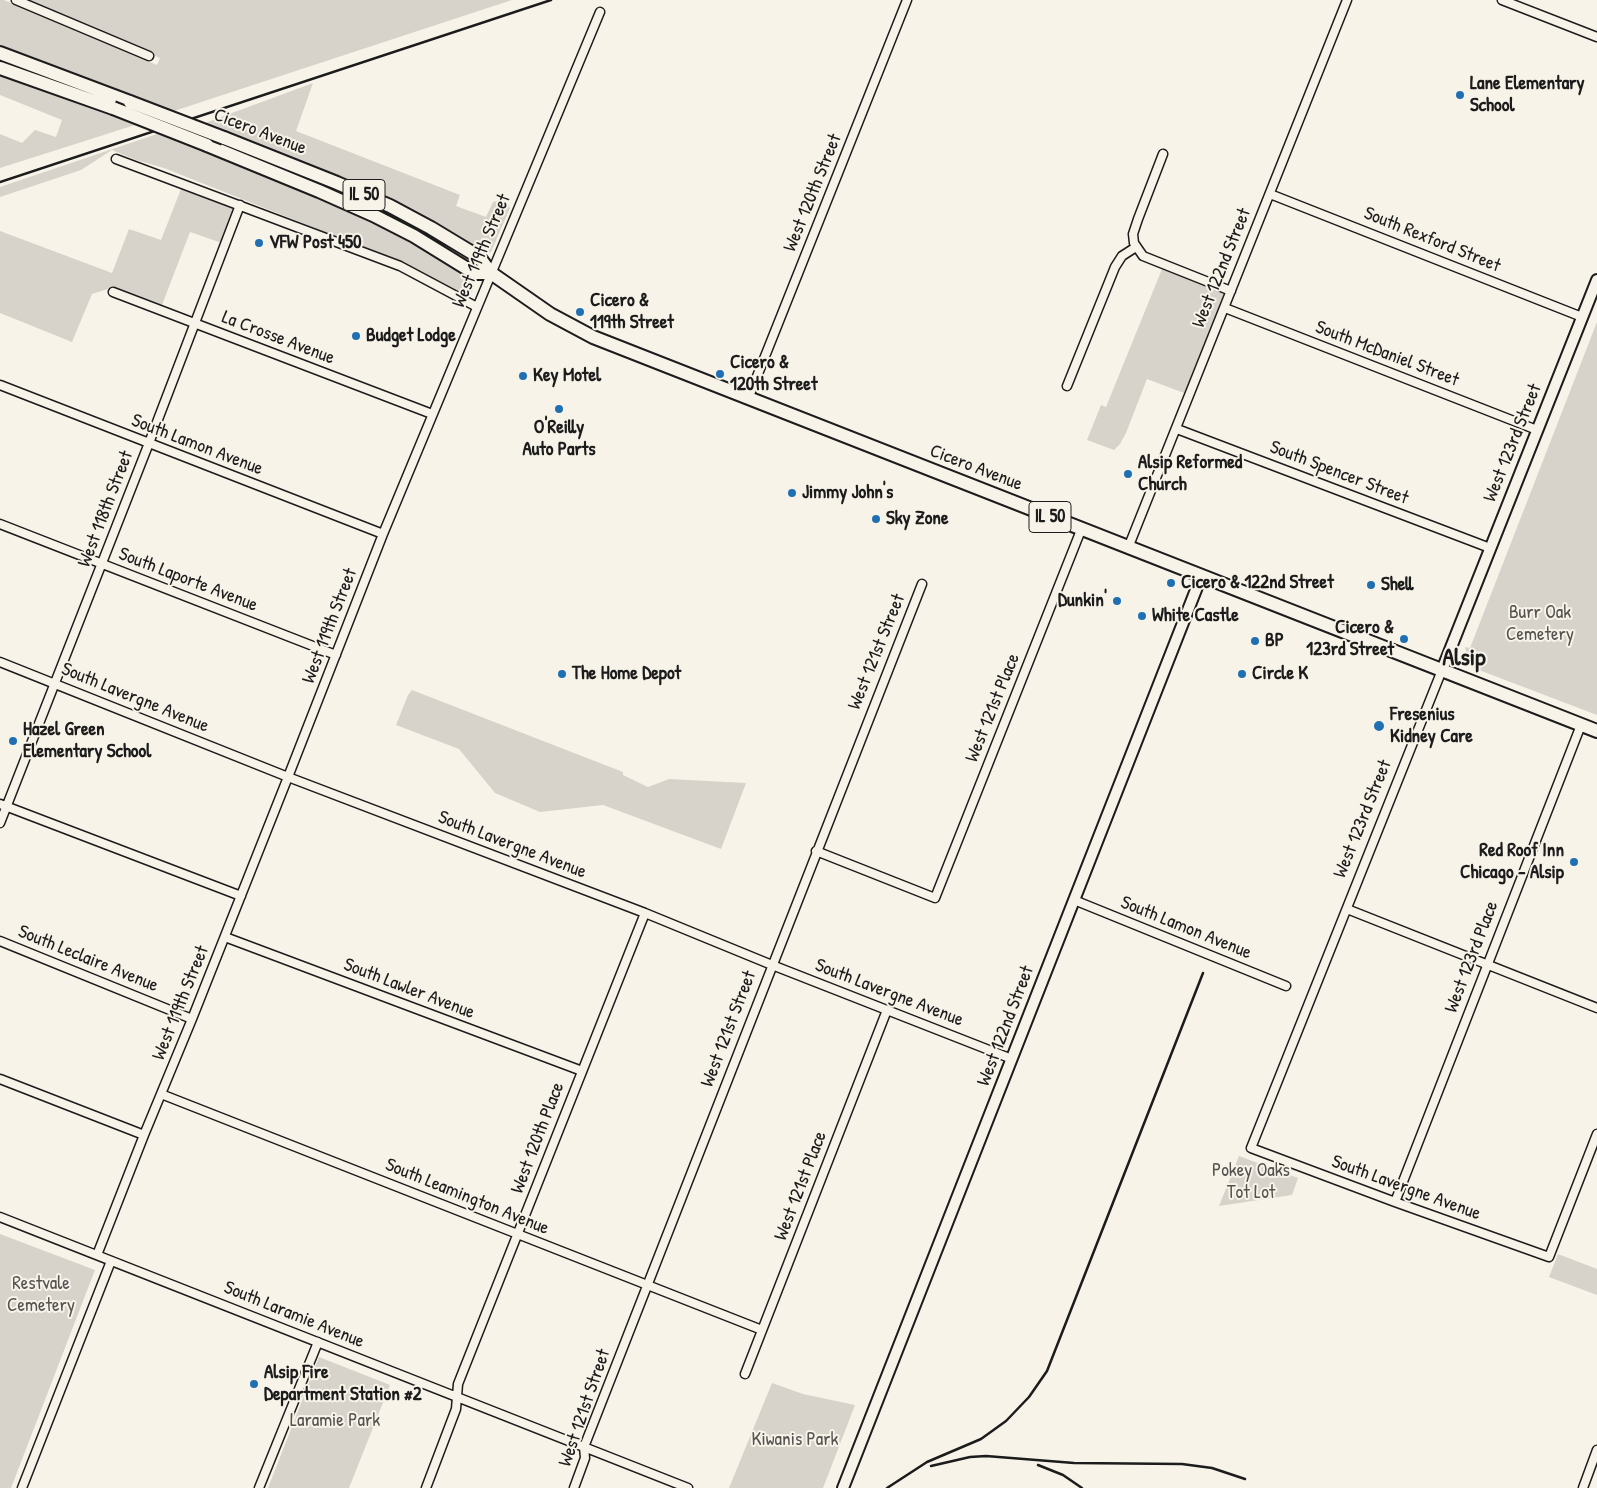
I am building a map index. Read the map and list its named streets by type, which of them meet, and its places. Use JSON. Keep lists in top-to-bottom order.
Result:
{
  "streets": {
    "main road": ["Cicero Avenue", "IL 50"],
    "street": [
      "West 120th Street",
      "South Rexford Street",
      "West 119th Street",
      "West 122nd Street",
      "La Crosse Avenue",
      "South McDaniel Street",
      "West 123rd Street",
      "South Lamon Avenue",
      "South Spencer Street",
      "West 118th Street",
      "South Laporte Avenue",
      "West 121st Street",
      "South Lavergne Avenue",
      "West 121st Place",
      "West 123rd Place",
      "South Leclaire Avenue",
      "South Lawler Avenue",
      "West 120th Place",
      "South Leamington Avenue",
      "South Laramie Avenue"
    ]
  },
  "crossings": [
    ["Cicero Avenue", "West 120th Street"],
    ["Cicero Avenue", "West 119th Street"],
    ["Cicero Avenue", "West 122nd Street"],
    ["Cicero Avenue", "West 123rd Street"],
    ["Cicero Avenue", "West 121st Place"],
    ["Cicero Avenue", "West 123rd Place"],
    ["South Rexford Street", "West 122nd Street"],
    ["South Rexford Street", "West 123rd Street"],
    ["West 119th Street", "La Crosse Avenue"],
    ["West 119th Street", "South Lamon Avenue"],
    ["West 119th Street", "South Laporte Avenue"],
    ["West 119th Street", "South Lavergne Avenue"],
    ["West 119th Street", "South Leclaire Avenue"],
    ["West 119th Street", "South Lawler Avenue"],
    ["West 119th Street", "South Leamington Avenue"],
    ["West 119th Street", "South Laramie Avenue"],
    ["West 122nd Street", "South McDaniel Street"],
    ["West 122nd Street", "South Lamon Avenue"],
    ["West 122nd Street", "South Spencer Street"],
    ["West 122nd Street", "South Lavergne Avenue"],
    ["La Crosse Avenue", "West 118th Street"],
    ["South McDaniel Street", "West 123rd Street"],
    ["West 123rd Street", "South Spencer Street"],
    ["West 123rd Street", "South Lavergne Avenue"],
    ["South Lamon Avenue", "West 118th Street"],
    ["West 118th Street", "South Laporte Avenue"],
    ["West 118th Street", "South Lavergne Avenue"],
    ["West 121st Street", "South Lavergne Avenue"],
    ["West 121st Street", "West 121st Place"],
    ["West 121st Street", "South Leamington Avenue"],
    ["West 121st Street", "South Laramie Avenue"],
    ["South Lavergne Avenue", "West 121st Place"],
    ["South Lavergne Avenue", "West 123rd Place"],
    ["South Lavergne Avenue", "West 120th Place"],
    ["West 121st Place", "South Leamington Avenue"],
    ["South Lawler Avenue", "West 120th Place"],
    ["West 120th Place", "South Leamington Avenue"],
    ["West 120th Place", "South Laramie Avenue"]
  ],
  "districts": ["Alsip"],
  "parks": [
    "Burr Oak Cemetery",
    "Pokey Oaks Tot Lot",
    "Restvale Cemetery",
    "Laramie Park",
    "Kiwanis Park"
  ],
  "places": [
    "Lane Elementary School",
    "VFW Post 450",
    "Cicero & 119th Street",
    "Budget Lodge",
    "Cicero & 120th Street",
    "Key Motel",
    "O'Reilly Auto Parts",
    "Alsip Reformed Church",
    "Jimmy John's",
    "Sky Zone",
    "Cicero & 122nd Street",
    "Shell",
    "Dunkin'",
    "White Castle",
    "Cicero & 123rd Street",
    "BP",
    "The Home Depot",
    "Circle K",
    "Fresenius Kidney Care",
    "Hazel Green Elementary School",
    "Red Roof Inn Chicago - Alsip",
    "Alsip Fire Department Station #2"
  ]
}
